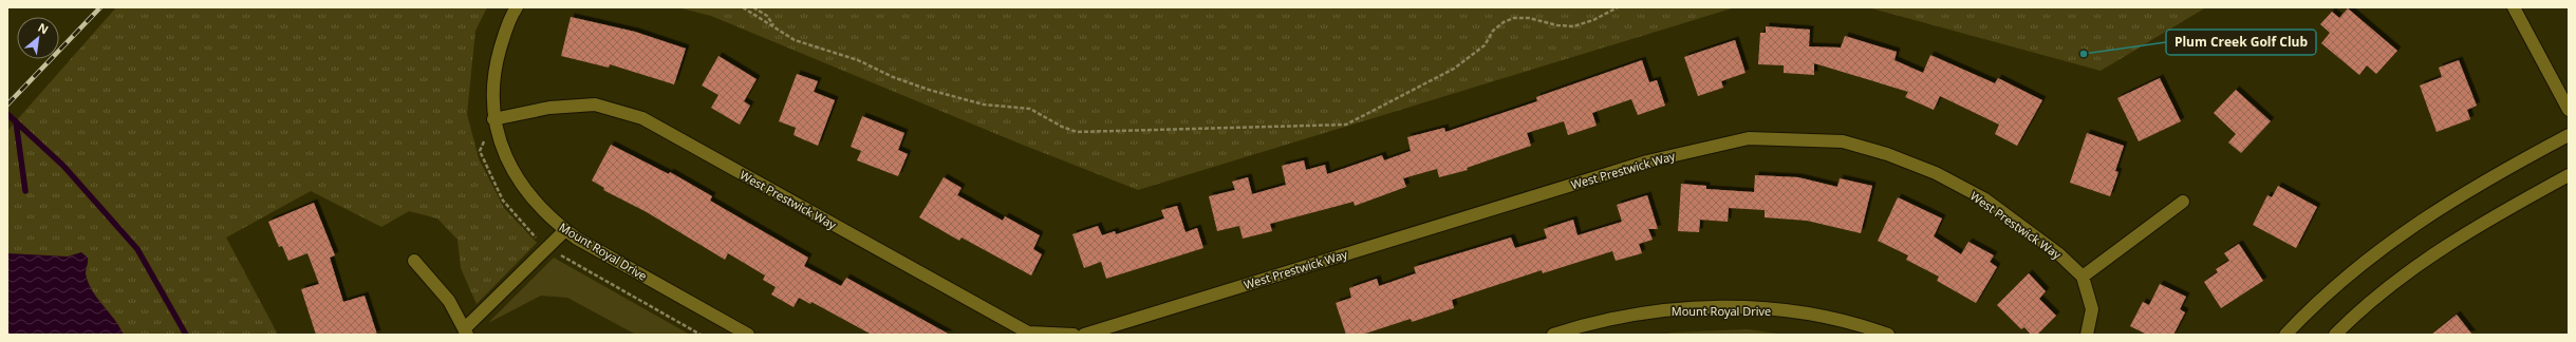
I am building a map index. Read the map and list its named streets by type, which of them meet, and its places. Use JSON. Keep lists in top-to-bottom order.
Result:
{
  "streets": {
    "street": ["West Prestwick Way", "Mount Royal Drive"]
  },
  "crossings": [
    ["West Prestwick Way", "Mount Royal Drive"]
  ],
  "places": ["Plum Creek Golf Club"],
  "north": "top right"
}
